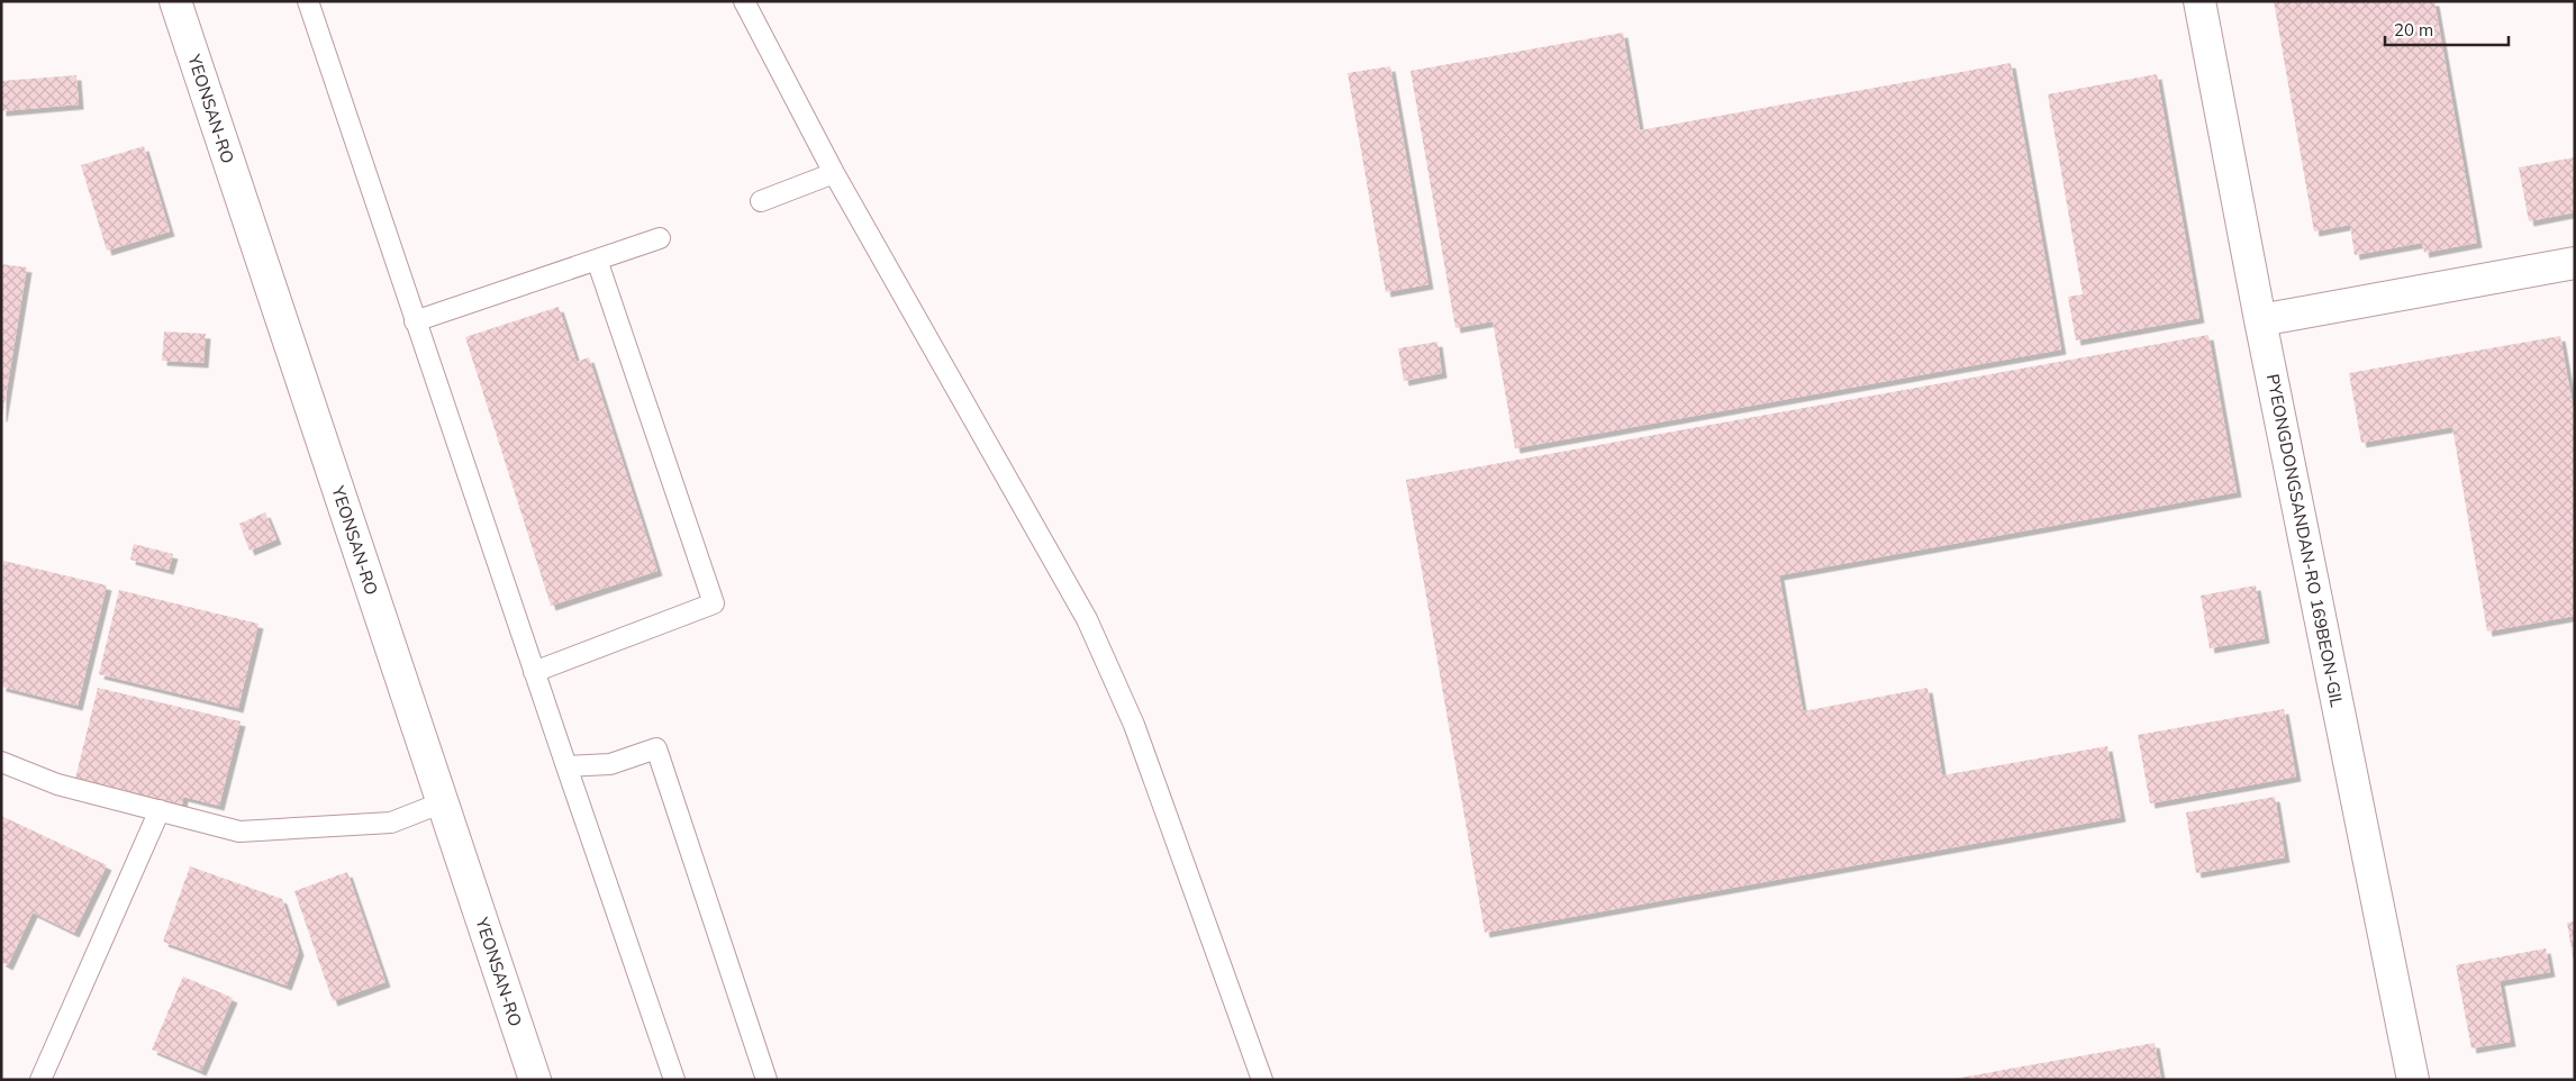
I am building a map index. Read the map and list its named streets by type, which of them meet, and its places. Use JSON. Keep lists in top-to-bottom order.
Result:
{
  "streets": {
    "street": ["YEONSAN-RO", "PYEONGDONGSANDAN-RO 169BEON-GIL"]
  },
  "scale_bar": "20 m"
}
